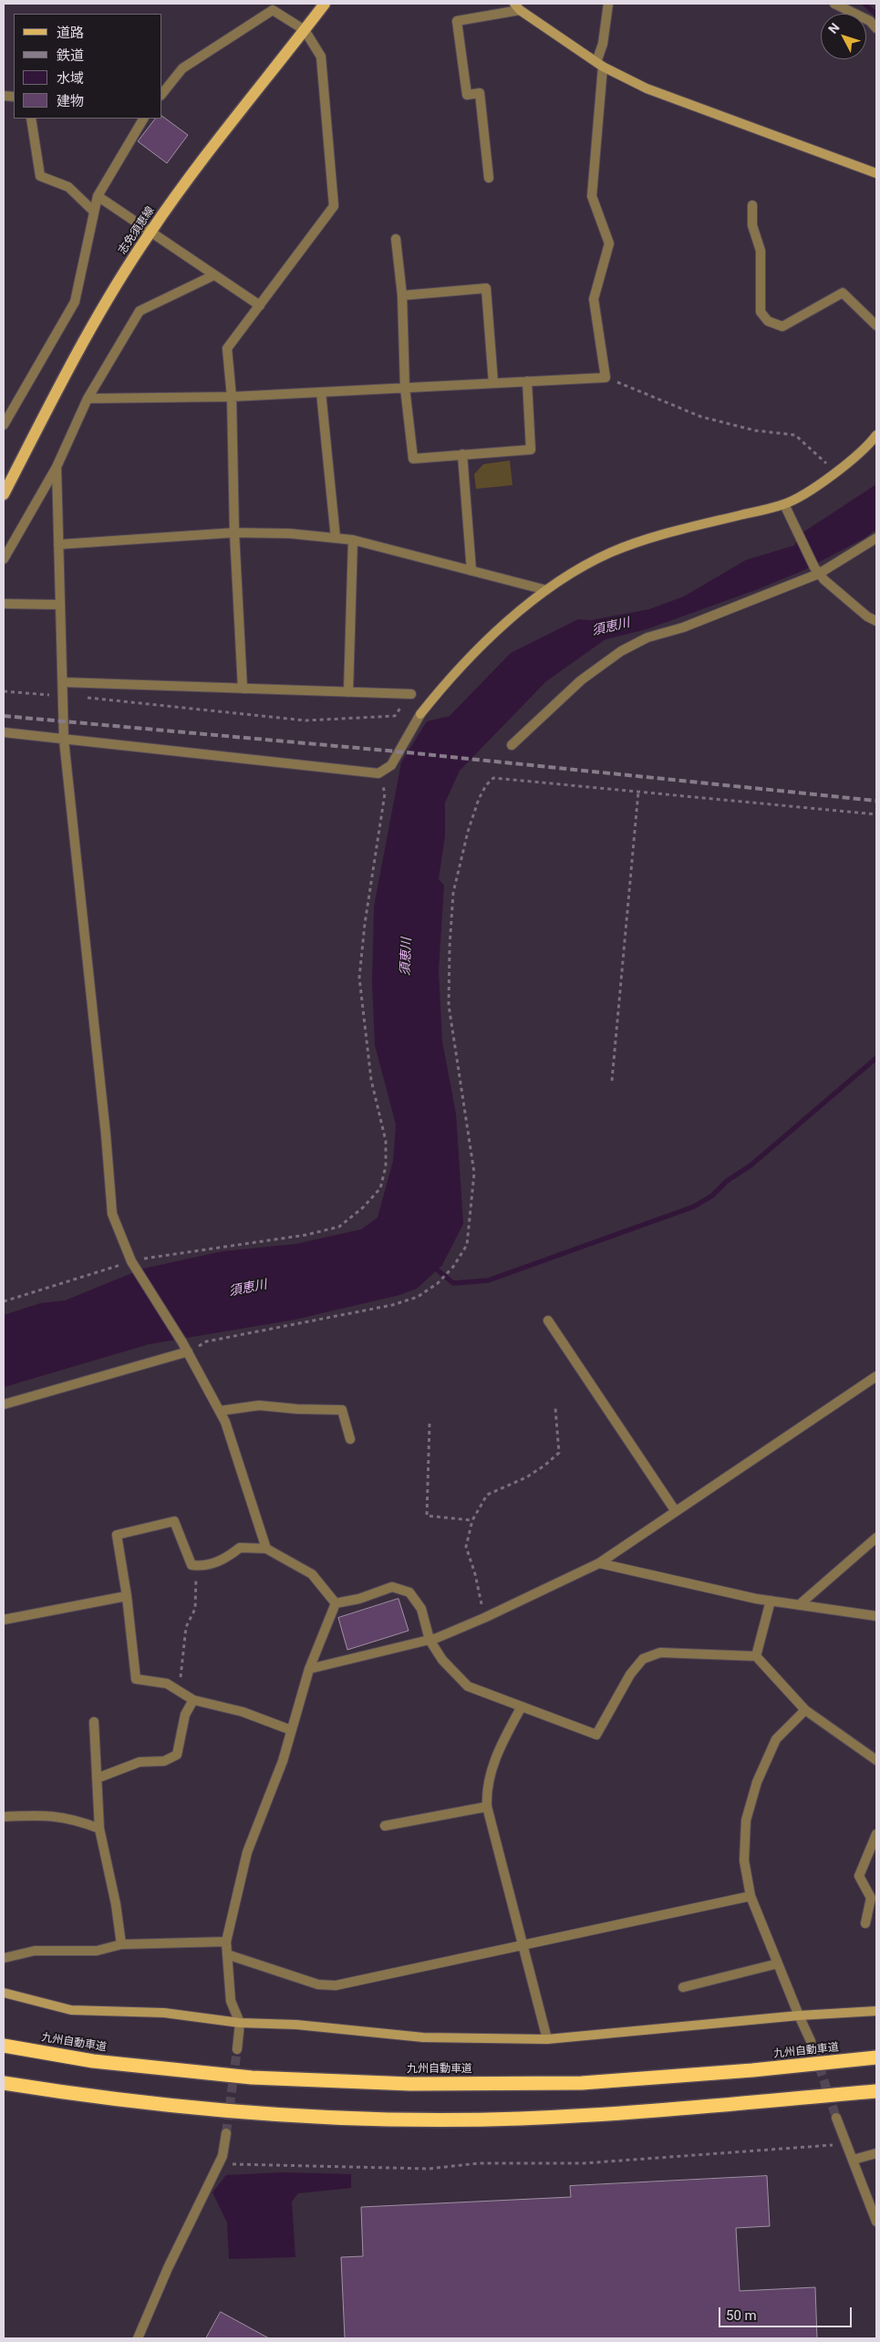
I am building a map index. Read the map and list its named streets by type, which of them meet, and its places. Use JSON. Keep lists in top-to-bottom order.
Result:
{
  "streets": {
    "highway": ["九州自動車道"],
    "main road": ["志免須恵線"]
  },
  "water": ["須恵川"],
  "legend": [
    "道路",
    "鉄道",
    "水域",
    "建物"
  ],
  "scale_bar": "50 m",
  "north": "top left"
}
